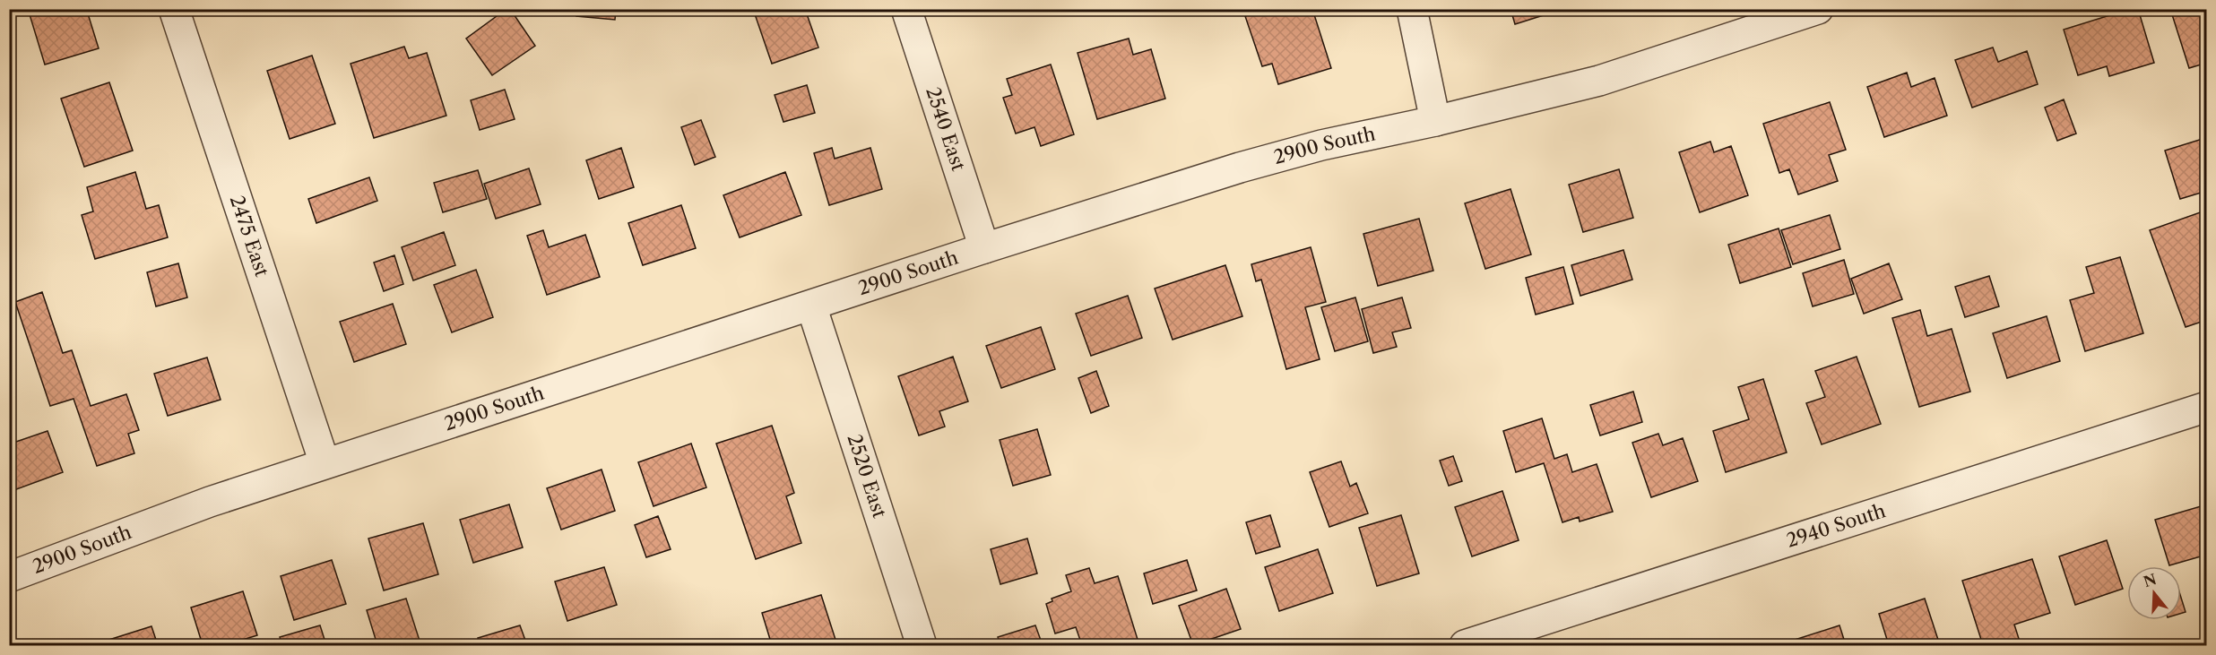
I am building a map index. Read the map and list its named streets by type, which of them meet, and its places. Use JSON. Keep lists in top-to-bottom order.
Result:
{
  "streets": {
    "street": [
      "2540 East",
      "2900 South",
      "2475 East",
      "2520 East",
      "2940 South"
    ]
  },
  "crossings": [
    ["2540 East", "2900 South"],
    ["2900 South", "2475 East"],
    ["2900 South", "2520 East"]
  ],
  "north": "top"
}
